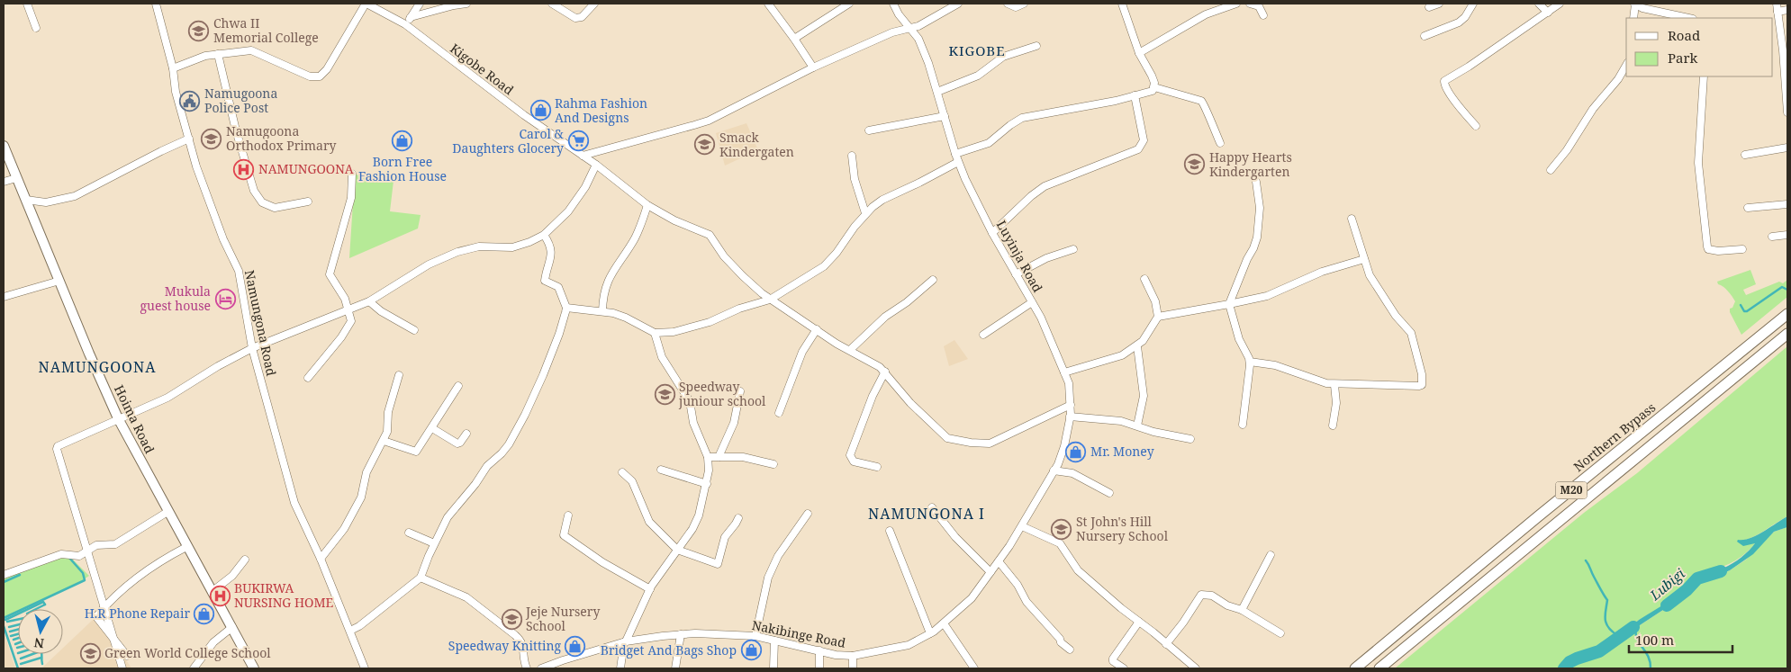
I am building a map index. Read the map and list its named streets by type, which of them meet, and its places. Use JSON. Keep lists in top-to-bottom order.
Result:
{
  "streets": {
    "highway": ["Northern Bypass", "M20"],
    "main road": ["Hoima Road"],
    "street": [
      "Kigobe Road",
      "Luyinja Road",
      "Namungona Road",
      "Nakibinge Road"
    ]
  },
  "crossings": [
    ["Kigobe Road", "Luyinja Road"],
    ["Luyinja Road", "Nakibinge Road"]
  ],
  "districts": ["KIGOBE", "NAMUNGOONA", "NAMUNGONA I"],
  "water": ["Lubigi"],
  "places": {
    "school or university": [
      "Chwa II Memorial College",
      "Namugoona Orthodox Primary",
      "Smack Kindergaten",
      "Happy Hearts Kindergarten",
      "Speedway juniour school",
      "St John's Hill Nursery School",
      "Jeje Nursery School",
      "Green World College School"
    ],
    "public building": ["Namugoona Police Post"],
    "shop": [
      "Rahma Fashion And Designs",
      "Born Free Fashion House",
      "Mr. Money",
      "H.R Phone Repair",
      "Speedway Knitting",
      "Bridget And Bags Shop"
    ],
    "supermarket": ["Carol & Daughters Glocery"],
    "hospital": ["NAMUNGOONA", "BUKIRWA NURSING HOME"],
    "hotel": ["Mukula guest house"]
  },
  "legend": ["Road", "Park"],
  "scale_bar": "100 m",
  "north": "bottom"
}
